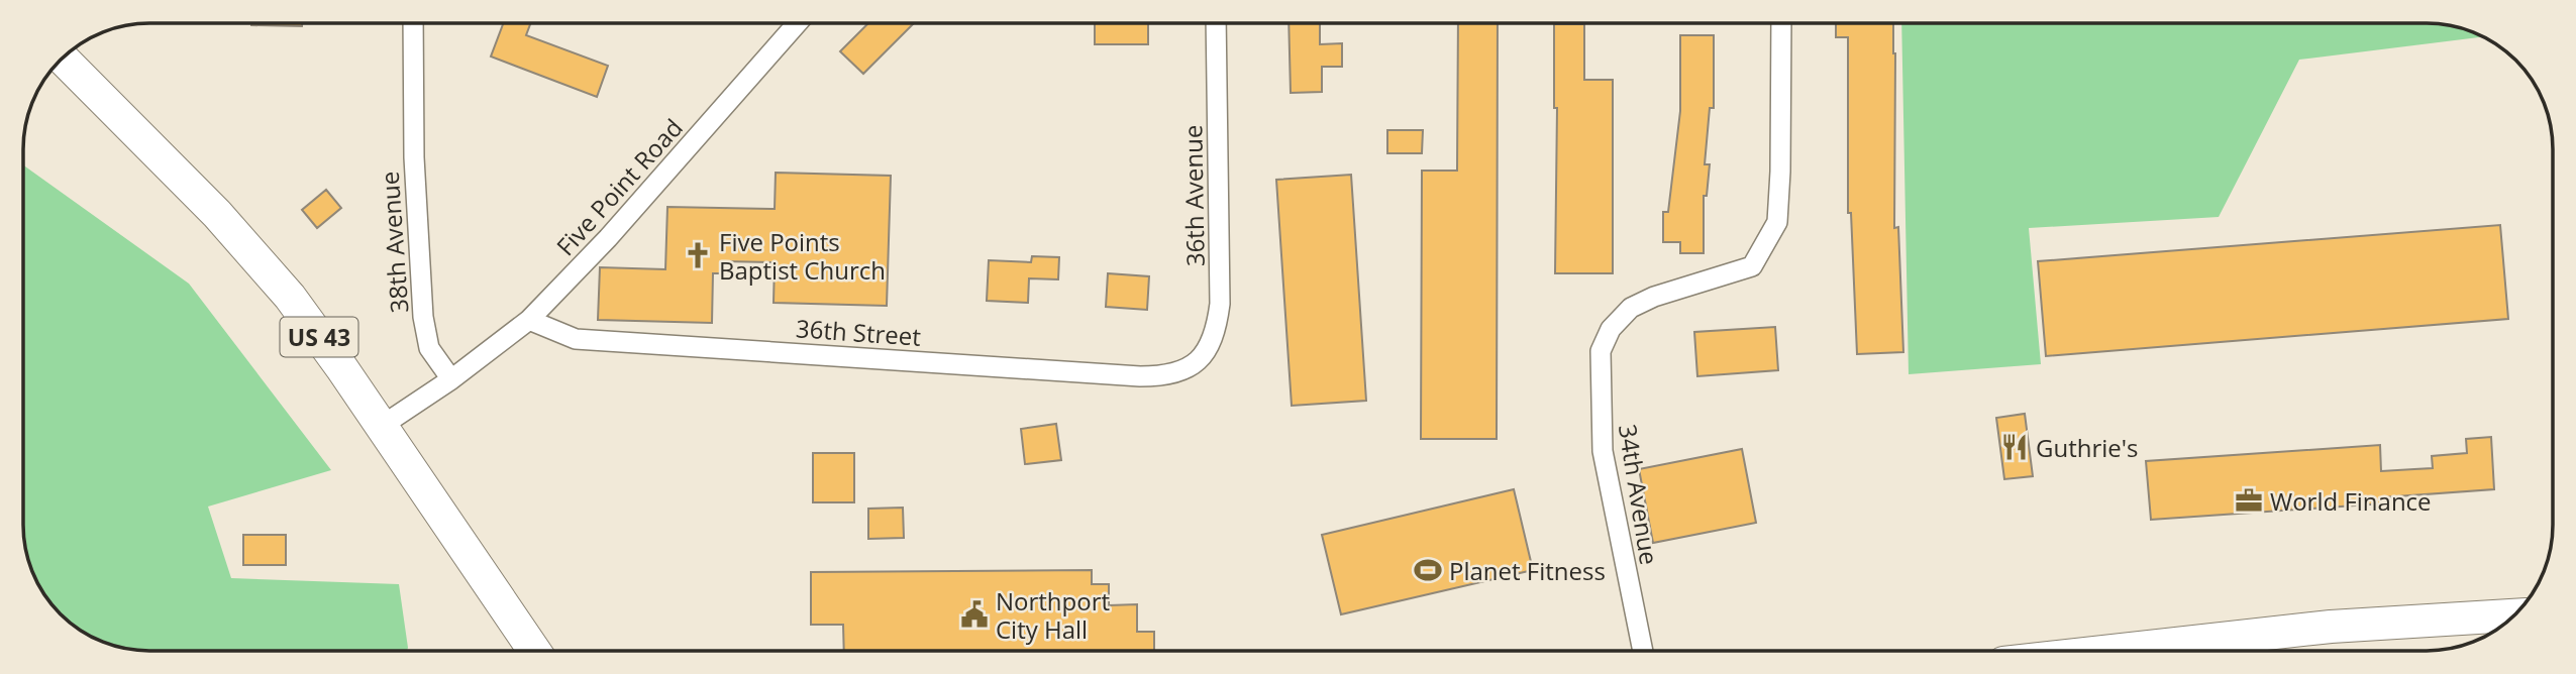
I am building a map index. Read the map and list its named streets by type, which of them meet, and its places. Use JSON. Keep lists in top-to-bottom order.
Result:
{
  "streets": {
    "highway": ["US 43"],
    "street": [
      "Five Point Road",
      "36th Avenue",
      "38th Avenue",
      "36th Street",
      "34th Avenue"
    ]
  },
  "crossings": [
    ["Five Point Road", "38th Avenue"],
    ["Five Point Road", "36th Street"],
    ["36th Avenue", "36th Street"]
  ],
  "places": {
    "church": ["Five Points Baptist Church"],
    "restaurant": ["Guthrie's"],
    "office": ["World Finance"],
    "sports": ["Planet Fitness"],
    "public building": ["Northport City Hall"]
  }
}
